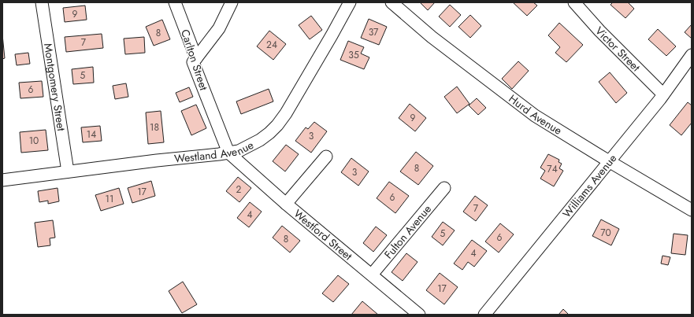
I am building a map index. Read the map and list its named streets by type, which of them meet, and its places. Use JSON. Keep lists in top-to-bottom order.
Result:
{
  "streets": {
    "street": [
      "Victor Street",
      "Carlton Street",
      "Montgomery Street",
      "Hurd Avenue",
      "Westland Avenue",
      "Williams Avenue",
      "Fulton Avenue",
      "Westford Street"
    ]
  },
  "crossings": [
    ["Victor Street", "Williams Avenue"],
    ["Carlton Street", "Westland Avenue"],
    ["Carlton Street", "Westford Street"],
    ["Montgomery Street", "Westland Avenue"],
    ["Hurd Avenue", "Williams Avenue"],
    ["Westland Avenue", "Westford Street"],
    ["Fulton Avenue", "Westford Street"]
  ],
  "house_numbers": [
    "9",
    "37",
    "8",
    "7",
    "24",
    "35",
    "5",
    "6",
    "9",
    "18",
    "14",
    "3",
    "10",
    "8",
    "74",
    "3",
    "2",
    "17",
    "6",
    "11",
    "7",
    "4",
    "70",
    "5",
    "6",
    "8",
    "4",
    "17"
  ]
}
